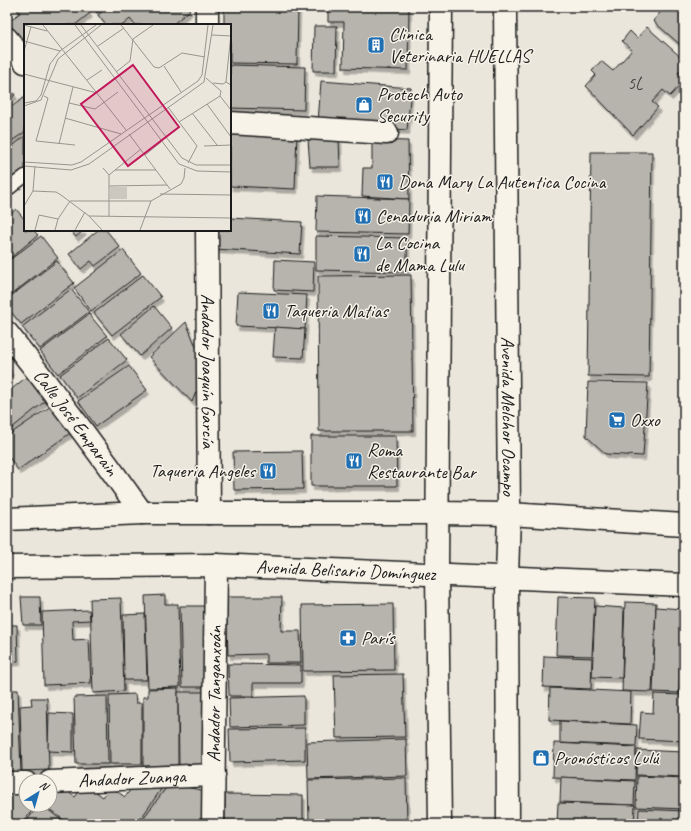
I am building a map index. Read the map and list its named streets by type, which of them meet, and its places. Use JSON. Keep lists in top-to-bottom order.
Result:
{
  "streets": {
    "street": [
      "Andador Joaquín García",
      "Avenida Melchor Ocampo",
      "Calle José Emparain",
      "Avenida Belisario Domínguez",
      "Andador Tanganxoán",
      "Andador Zuanga"
    ]
  },
  "crossings": [
    ["Avenida Melchor Ocampo", "Avenida Belisario Domínguez"],
    ["Avenida Belisario Domínguez", "Andador Tanganxoán"],
    ["Andador Tanganxoán", "Andador Zuanga"]
  ],
  "places": {
    "building": ["Clinica Veterinaria HUELLAS"],
    "shop": ["Protech Auto Security", "Pronósticos Lulú"],
    "restaurant": [
      "Dona Mary La Autentica Cocina",
      "Cenaduria Miriam",
      "La Cocina de Mama Lulu",
      "Taqueria Matias",
      "Roma Restaurante Bar",
      "Taqueria Angeles"
    ],
    "supermarket": ["Oxxo"],
    "pharmacy": ["París"]
  },
  "house_numbers": ["5L"],
  "north": "top right"
}
